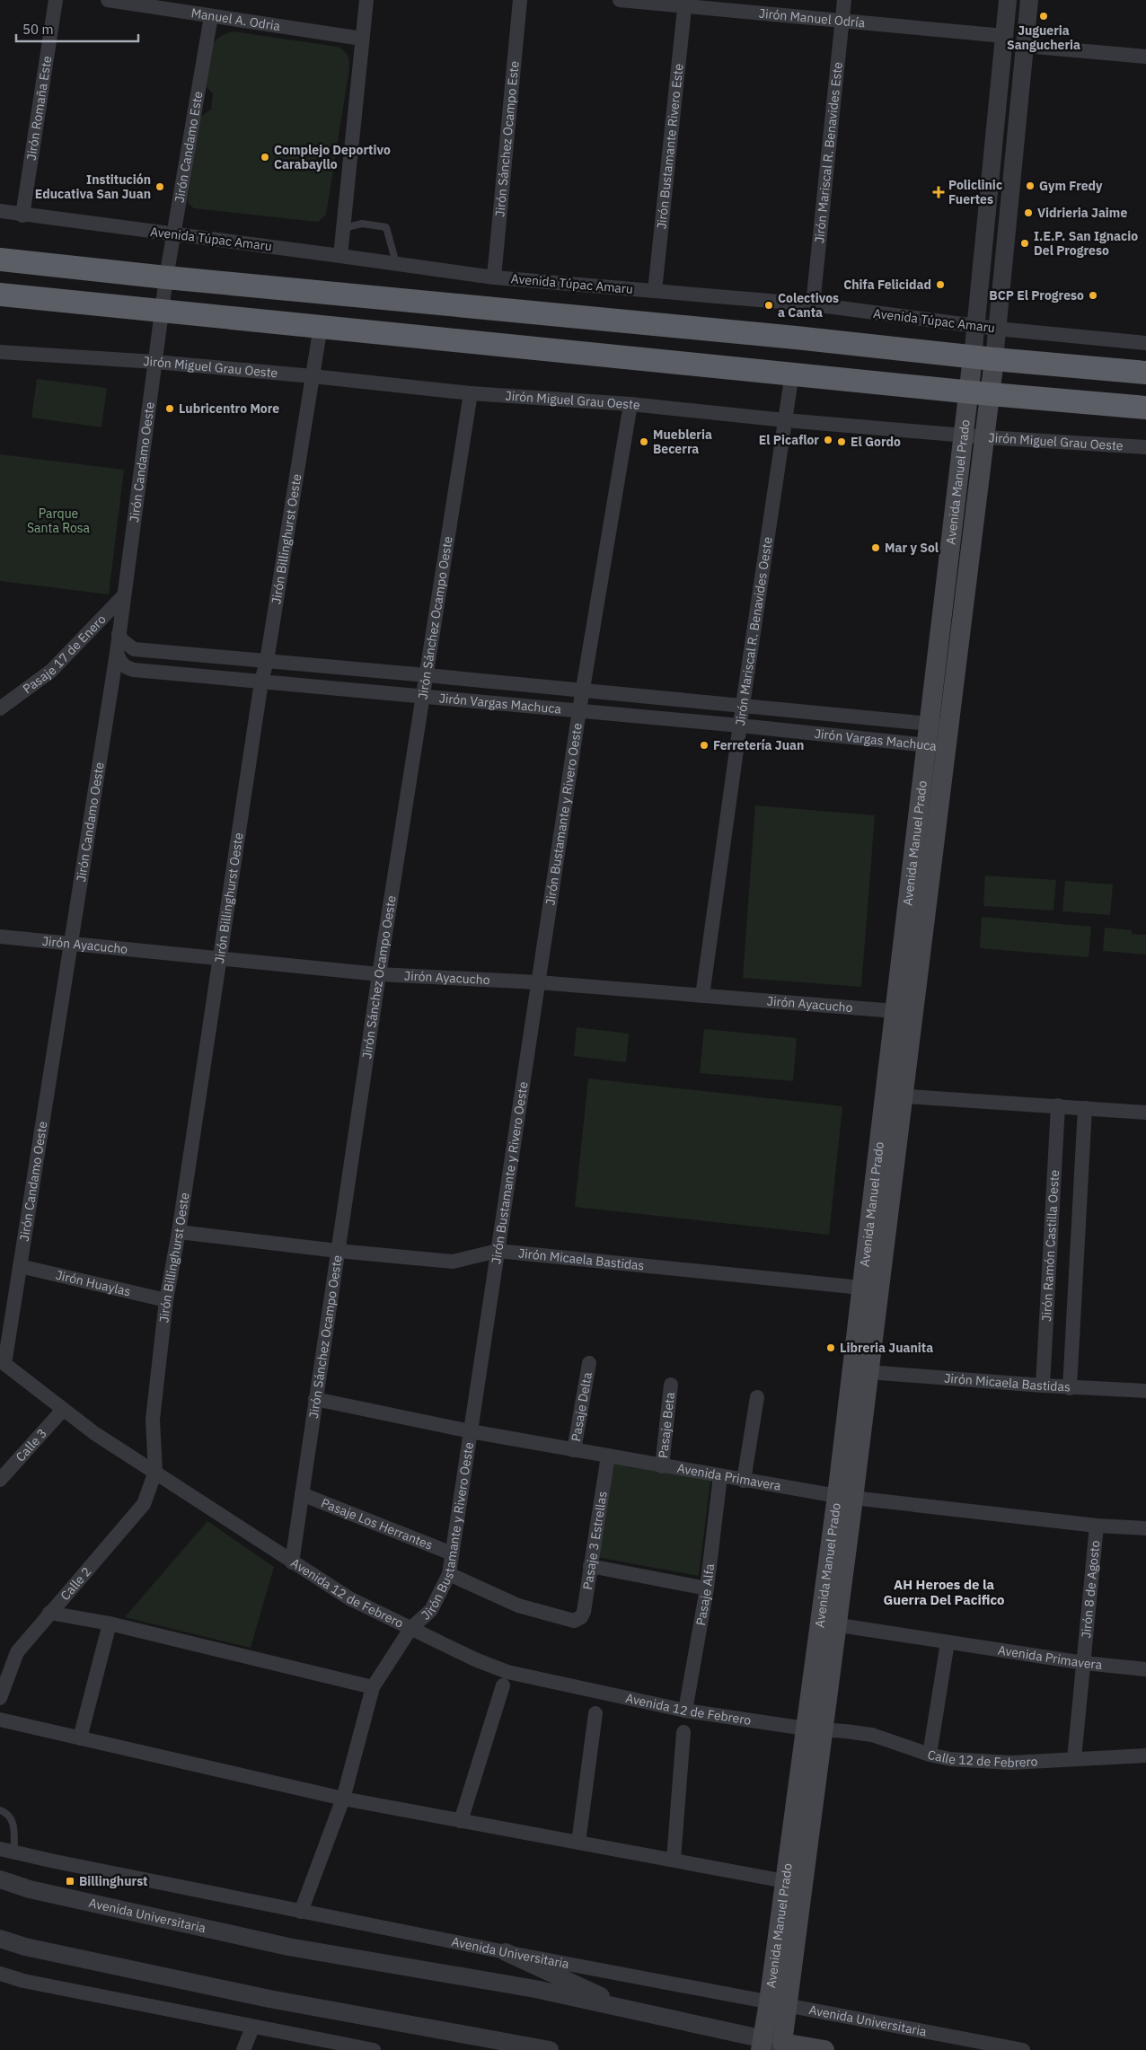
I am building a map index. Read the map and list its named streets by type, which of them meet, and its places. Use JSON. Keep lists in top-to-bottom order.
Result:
{
  "streets": {
    "main road": ["Avenida Manuel Prado", "Avenida Universitaria"],
    "street": [
      "Jirón Manuel Odría",
      "Manuel A. Odria",
      "Jirón Romaña Este",
      "Jirón Sánchez Ocampo Este",
      "Jirón Bustamante Rivero Este",
      "Jirón Candamo Este",
      "Jirón Mariscal R. Benavides Este",
      "Avenida Túpac Amaru",
      "Jirón Miguel Grau Oeste",
      "Jirón Candamo Oeste",
      "Jirón Billinghurst Oeste",
      "Jirón Sánchez Ocampo Oeste",
      "Jirón Mariscal R. Benavides Oeste",
      "Pasaje 17 de Enero",
      "Jirón Vargas Machuca",
      "Jirón Bustamante y Rivero Oeste",
      "Jirón Ayacucho",
      "Jirón Ramón Castilla Oeste",
      "Jirón Micaela Bastidas",
      "Jirón Huaylas",
      "Pasaje Delta",
      "Pasaje Beta",
      "Calle 3",
      "Avenida Primavera",
      "Pasaje Los Herrantes",
      "Pasaje 3 Estrellas",
      "Calle 2",
      "Jirón 8 de Agosto",
      "Avenida 12 de Febrero",
      "Pasaje Alfa",
      "Calle 12 de Febrero"
    ]
  },
  "crossings": [
    ["Jirón Manuel Odría", "Jirón Bustamante Rivero Este"],
    ["Jirón Manuel Odría", "Jirón Mariscal R. Benavides Este"],
    ["Manuel A. Odria", "Jirón Candamo Este"],
    ["Jirón Romaña Este", "Avenida Túpac Amaru"],
    ["Jirón Sánchez Ocampo Este", "Avenida Túpac Amaru"],
    ["Jirón Bustamante Rivero Este", "Avenida Túpac Amaru"],
    ["Jirón Candamo Este", "Avenida Túpac Amaru"],
    ["Jirón Candamo Este", "Jirón Candamo Oeste"],
    ["Jirón Mariscal R. Benavides Este", "Avenida Túpac Amaru"],
    ["Jirón Miguel Grau Oeste", "Jirón Candamo Oeste"],
    ["Jirón Miguel Grau Oeste", "Avenida Manuel Prado"],
    ["Jirón Miguel Grau Oeste", "Jirón Billinghurst Oeste"],
    ["Jirón Miguel Grau Oeste", "Jirón Sánchez Ocampo Oeste"],
    ["Jirón Miguel Grau Oeste", "Jirón Mariscal R. Benavides Oeste"],
    ["Jirón Miguel Grau Oeste", "Jirón Bustamante y Rivero Oeste"],
    ["Jirón Candamo Oeste", "Pasaje 17 de Enero"],
    ["Jirón Candamo Oeste", "Jirón Vargas Machuca"],
    ["Jirón Candamo Oeste", "Jirón Ayacucho"],
    ["Jirón Candamo Oeste", "Jirón Huaylas"],
    ["Jirón Candamo Oeste", "Avenida 12 de Febrero"],
    ["Avenida Manuel Prado", "Jirón Vargas Machuca"],
    ["Avenida Manuel Prado", "Jirón Ayacucho"],
    ["Avenida Manuel Prado", "Jirón Micaela Bastidas"],
    ["Avenida Manuel Prado", "Avenida Primavera"],
    ["Avenida Manuel Prado", "Avenida 12 de Febrero"],
    ["Avenida Manuel Prado", "Calle 12 de Febrero"],
    ["Avenida Manuel Prado", "Avenida Universitaria"],
    ["Jirón Billinghurst Oeste", "Jirón Vargas Machuca"],
    ["Jirón Billinghurst Oeste", "Jirón Ayacucho"],
    ["Jirón Billinghurst Oeste", "Jirón Micaela Bastidas"],
    ["Jirón Billinghurst Oeste", "Jirón Huaylas"],
    ["Jirón Billinghurst Oeste", "Calle 2"],
    ["Jirón Billinghurst Oeste", "Avenida 12 de Febrero"],
    ["Jirón Sánchez Ocampo Oeste", "Jirón Vargas Machuca"],
    ["Jirón Sánchez Ocampo Oeste", "Jirón Ayacucho"],
    ["Jirón Sánchez Ocampo Oeste", "Jirón Micaela Bastidas"],
    ["Jirón Sánchez Ocampo Oeste", "Avenida Primavera"],
    ["Jirón Sánchez Ocampo Oeste", "Pasaje Los Herrantes"],
    ["Jirón Sánchez Ocampo Oeste", "Avenida 12 de Febrero"],
    ["Jirón Mariscal R. Benavides Oeste", "Jirón Vargas Machuca"],
    ["Jirón Mariscal R. Benavides Oeste", "Jirón Ayacucho"],
    ["Jirón Vargas Machuca", "Jirón Bustamante y Rivero Oeste"],
    ["Jirón Bustamante y Rivero Oeste", "Jirón Ayacucho"],
    ["Jirón Bustamante y Rivero Oeste", "Jirón Micaela Bastidas"],
    ["Jirón Bustamante y Rivero Oeste", "Avenida Primavera"],
    ["Jirón Bustamante y Rivero Oeste", "Pasaje Los Herrantes"],
    ["Jirón Bustamante y Rivero Oeste", "Pasaje 3 Estrellas"],
    ["Jirón Bustamante y Rivero Oeste", "Avenida 12 de Febrero"],
    ["Jirón Bustamante y Rivero Oeste", "Avenida Universitaria"],
    ["Jirón Ramón Castilla Oeste", "Jirón Micaela Bastidas"],
    ["Pasaje Delta", "Avenida Primavera"],
    ["Pasaje Beta", "Avenida Primavera"],
    ["Calle 3", "Avenida 12 de Febrero"],
    ["Avenida Primavera", "Pasaje 3 Estrellas"],
    ["Avenida Primavera", "Jirón 8 de Agosto"],
    ["Avenida Primavera", "Pasaje Alfa"],
    ["Calle 2", "Avenida 12 de Febrero"],
    ["Jirón 8 de Agosto", "Calle 12 de Febrero"],
    ["Avenida 12 de Febrero", "Pasaje Alfa"],
    ["Avenida 12 de Febrero", "Calle 12 de Febrero"]
  ],
  "districts": ["AH Heroes de la Guerra Del Pacifico"],
  "parks": ["Parque Santa Rosa"],
  "places": {
    "other": [
      "Jugueria Sangucheria",
      "Complejo Deportivo Carabayllo",
      "Gym Fredy",
      "Institución Educativa San Juan",
      "Vidrieria Jaime",
      "I.E.P. San Ignacio Del Progreso",
      "Chifa Felicidad",
      "BCP El Progreso",
      "Colectivos a Canta",
      "Lubricentro More",
      "El Picaflor",
      "Muebleria Becerra",
      "El Gordo",
      "Mar y Sol",
      "Ferretería Juan",
      "Libreria Juanita"
    ],
    "health": ["Policlinic Fuertes"],
    "transit": ["Billinghurst"]
  },
  "scale_bar": "50 m"
}
